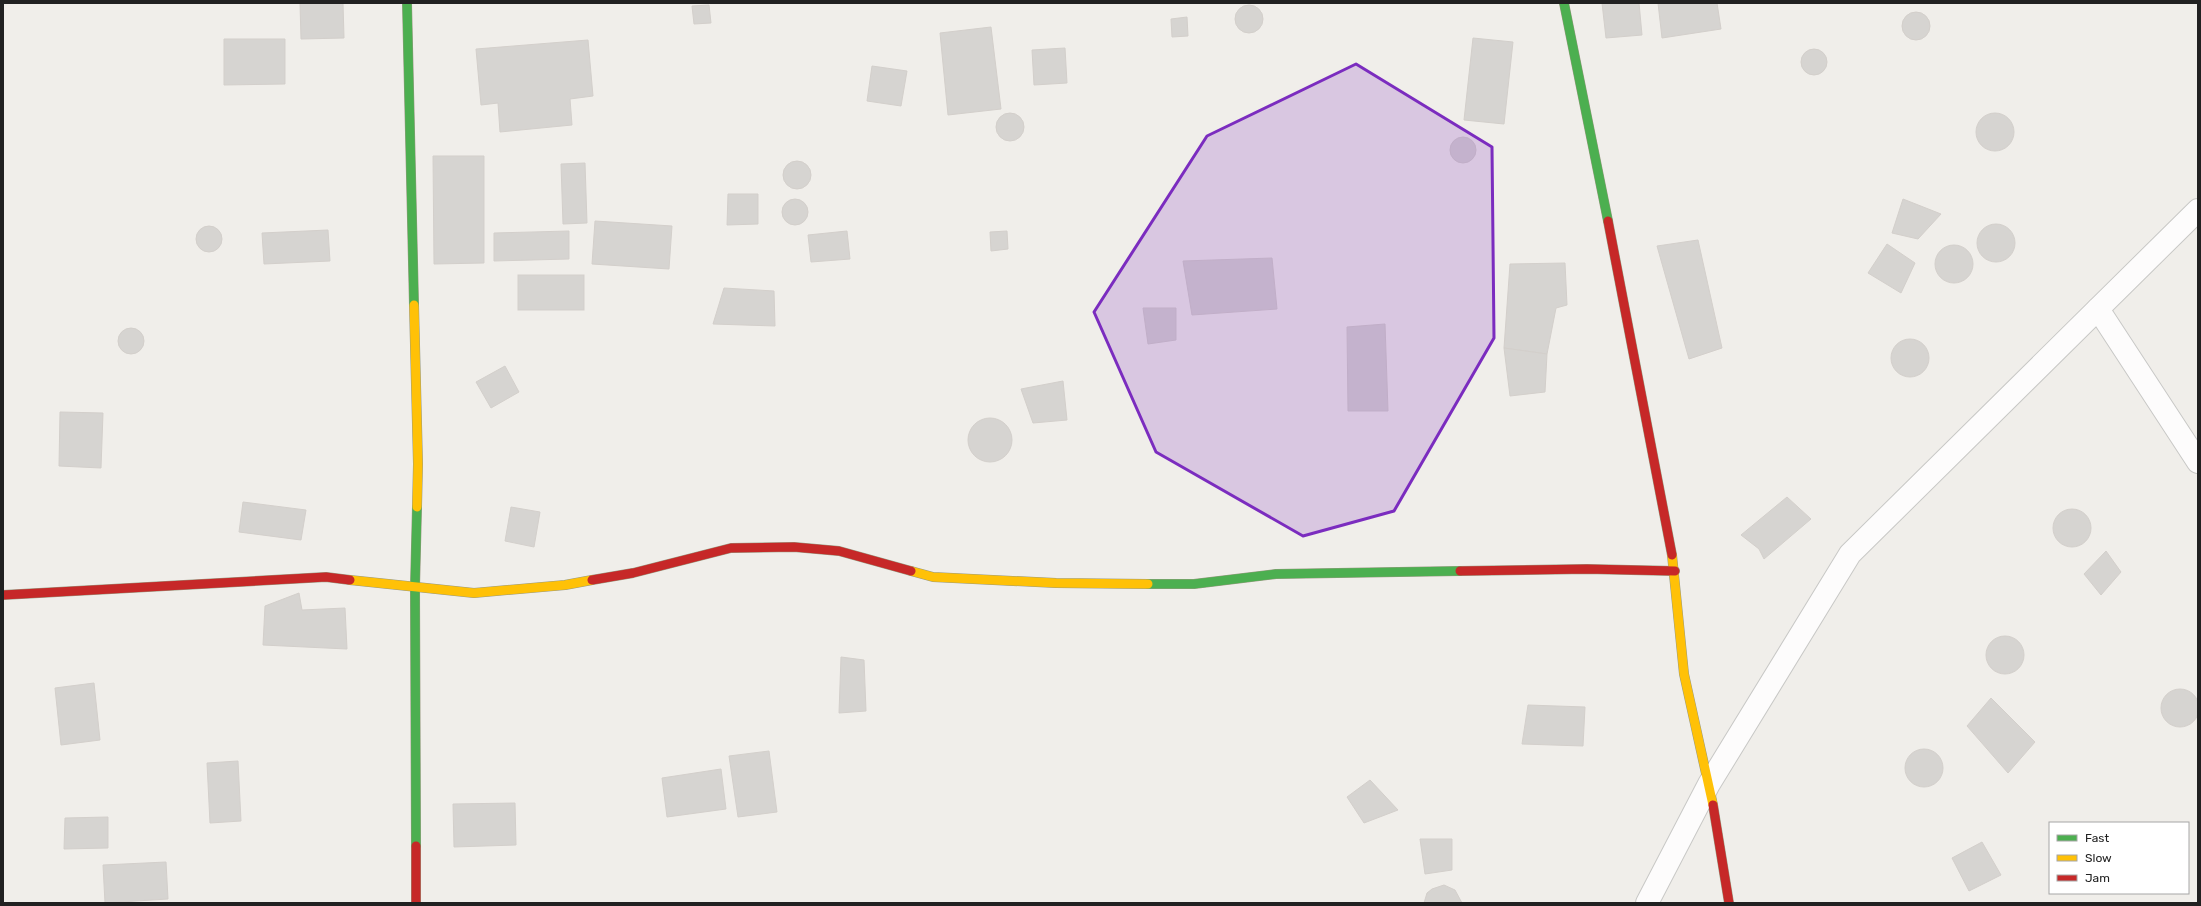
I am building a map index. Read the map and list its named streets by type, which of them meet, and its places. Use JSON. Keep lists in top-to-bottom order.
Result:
{
  "legend": ["Fast", "Slow", "Jam"]
}
